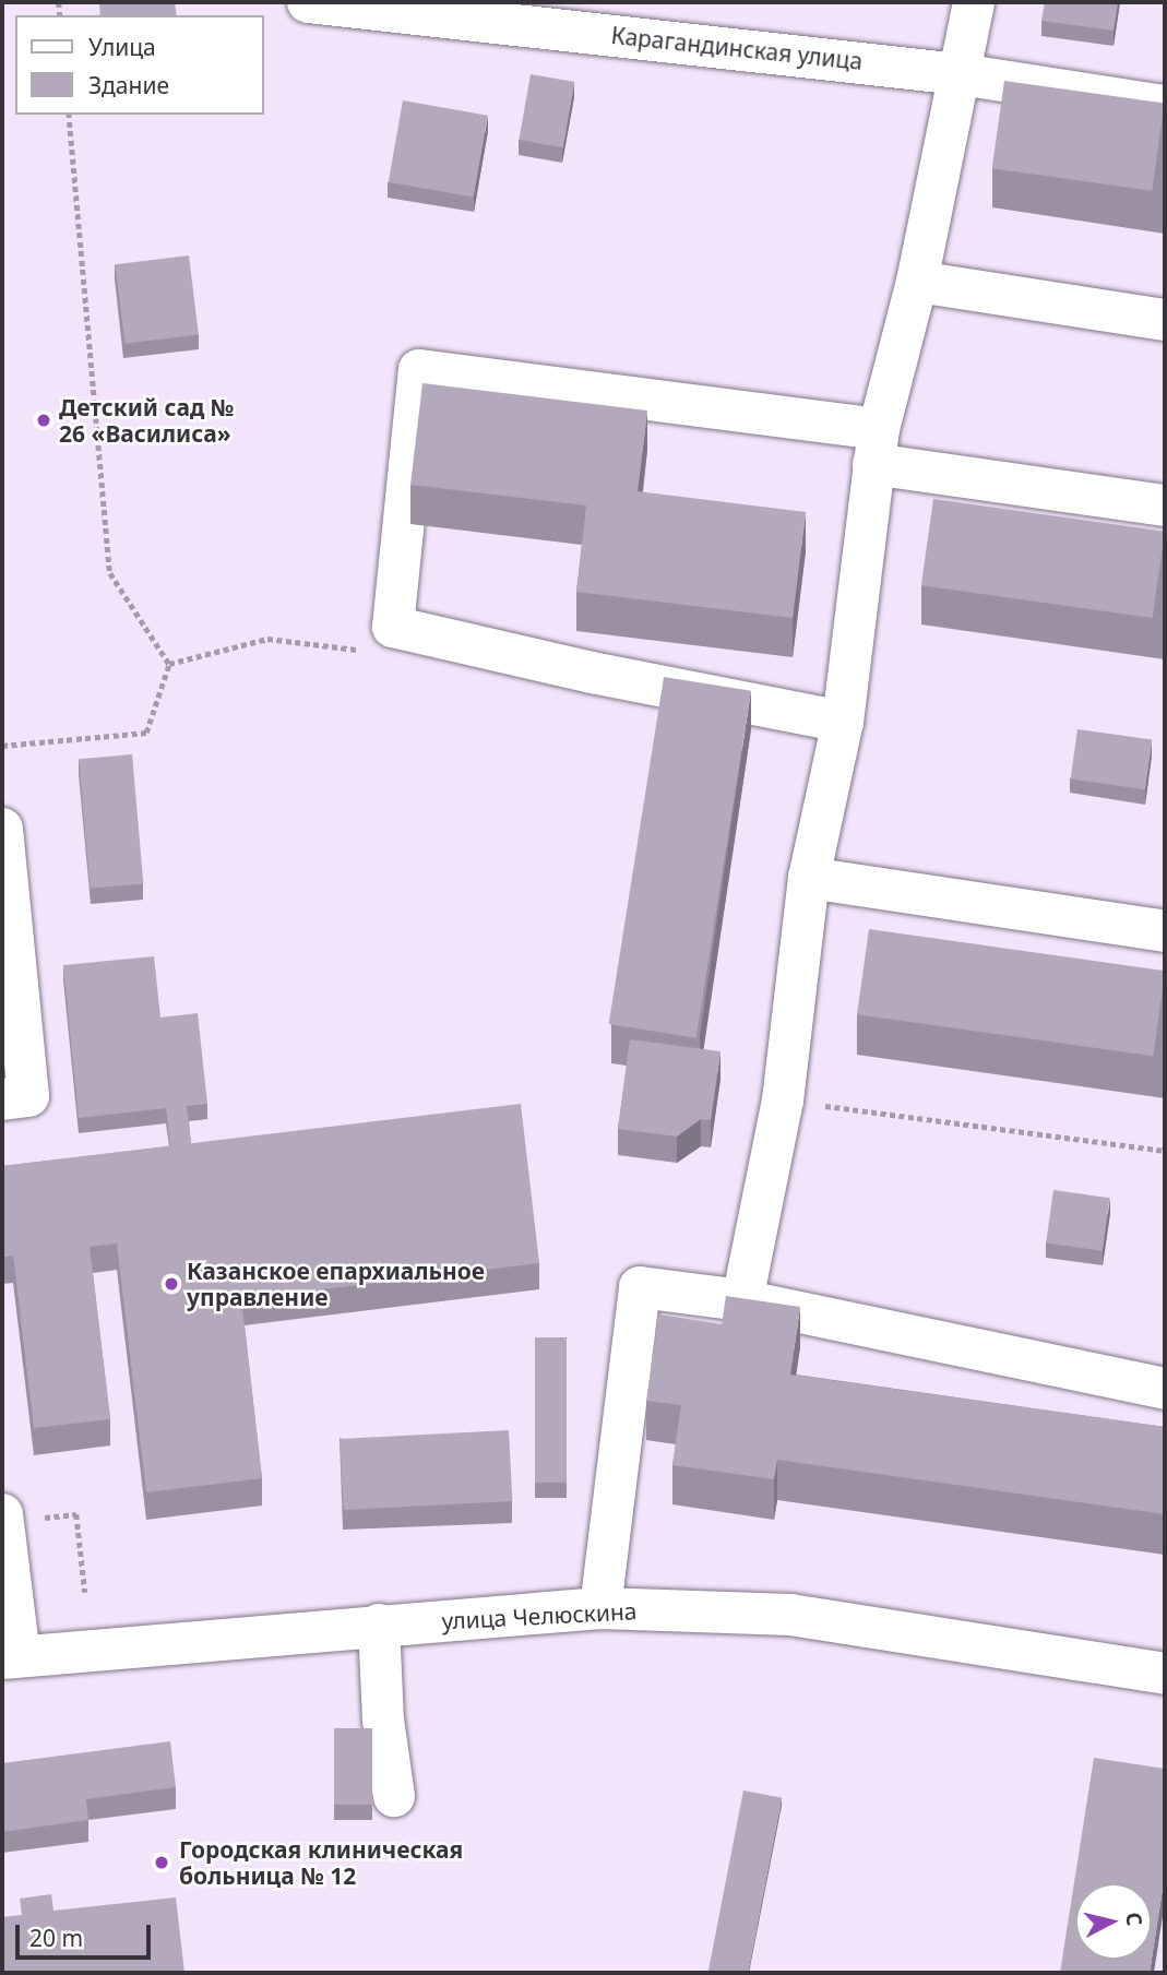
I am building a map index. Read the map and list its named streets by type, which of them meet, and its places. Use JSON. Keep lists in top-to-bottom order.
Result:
{
  "streets": {
    "street": ["Карагандинская улица", "улица Челюскина"]
  },
  "places": ["Детский сад № 26 «Василиса»", "Казанское епархиальное управление", "Городская клиническая больница № 12"],
  "legend": ["Улица", "Здание"],
  "scale_bar": "20 m",
  "north": "right"
}
